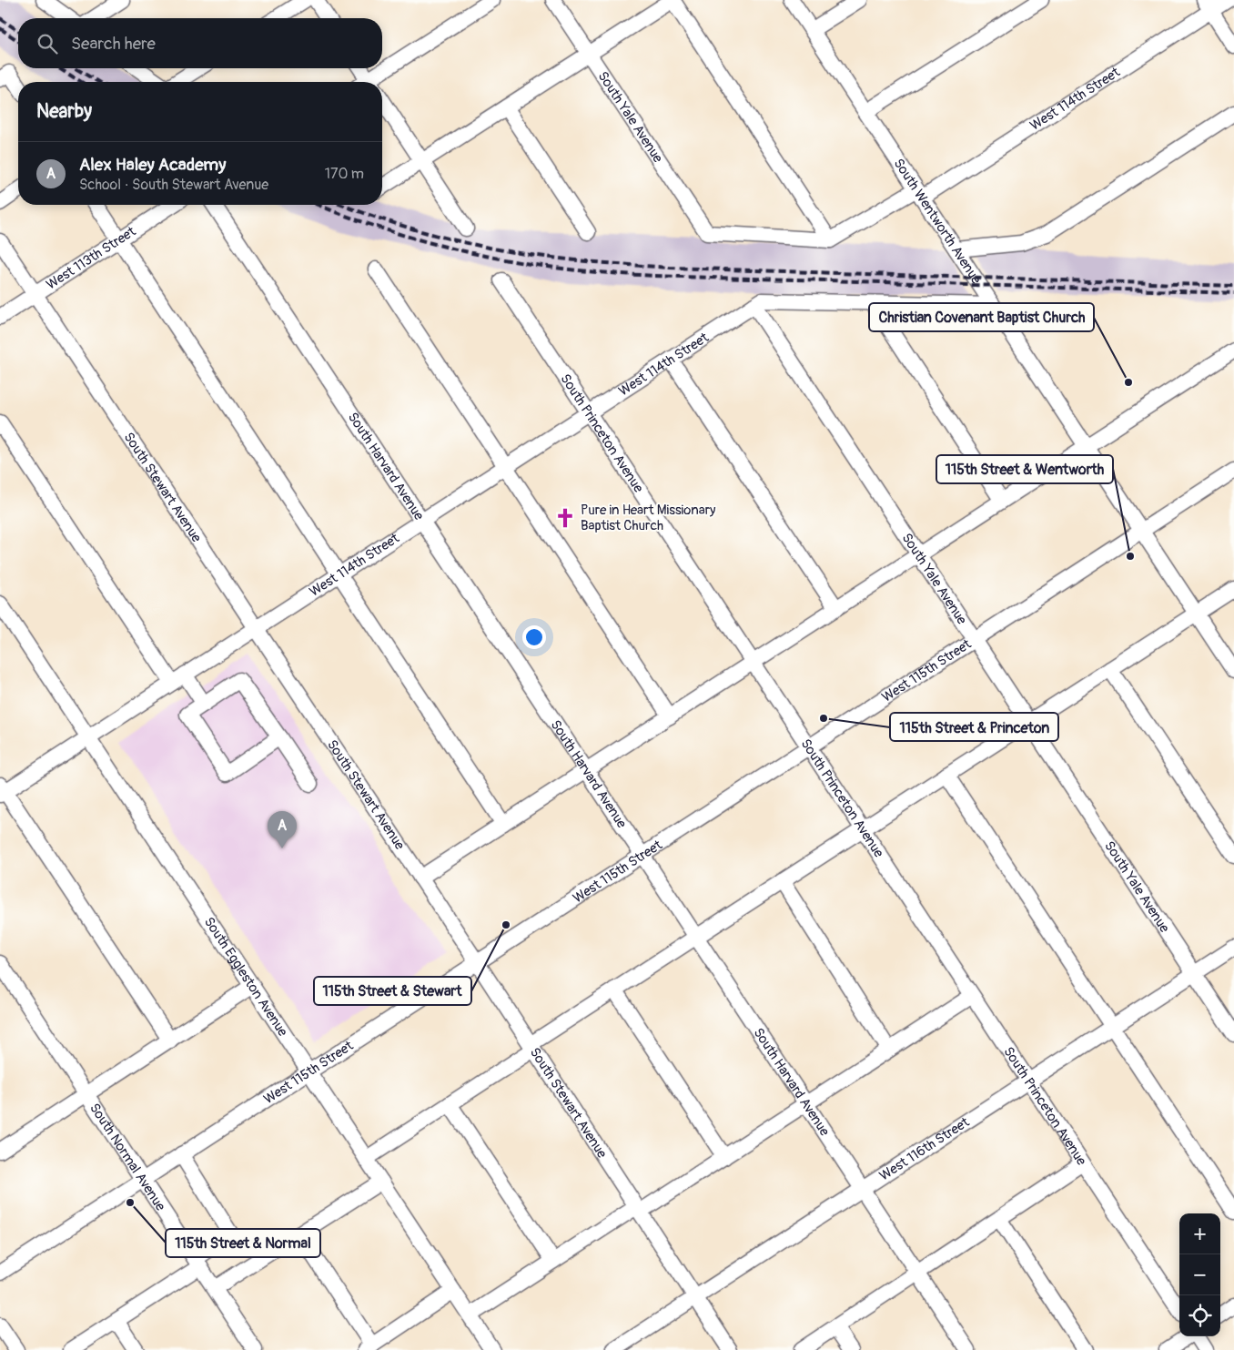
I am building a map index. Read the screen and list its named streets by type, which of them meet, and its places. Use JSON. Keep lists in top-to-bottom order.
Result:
{
  "streets": {
    "street": [
      "West 114th Street",
      "South Yale Avenue",
      "South Wentworth Avenue",
      "West 113th Street",
      "South Princeton Avenue",
      "South Harvard Avenue",
      "South Stewart Avenue",
      "West 115th Street",
      "South Eggleston Avenue",
      "West 116th Street",
      "South Normal Avenue"
    ]
  },
  "crossings": [
    ["West 114th Street", "South Yale Avenue"],
    ["West 114th Street", "South Wentworth Avenue"],
    ["West 114th Street", "South Princeton Avenue"],
    ["West 114th Street", "South Harvard Avenue"],
    ["West 114th Street", "South Stewart Avenue"],
    ["West 114th Street", "South Eggleston Avenue"],
    ["South Yale Avenue", "West 115th Street"],
    ["South Yale Avenue", "West 116th Street"],
    ["South Wentworth Avenue", "West 115th Street"],
    ["West 113th Street", "South Stewart Avenue"],
    ["South Princeton Avenue", "West 115th Street"],
    ["South Princeton Avenue", "West 116th Street"],
    ["South Harvard Avenue", "West 115th Street"],
    ["South Harvard Avenue", "West 116th Street"],
    ["South Stewart Avenue", "West 115th Street"],
    ["South Stewart Avenue", "West 116th Street"],
    ["West 115th Street", "South Eggleston Avenue"],
    ["West 115th Street", "South Normal Avenue"]
  ],
  "places": {
    "other": [
      "Christian Covenant Baptist Church",
      "115th Street & Wentworth",
      "115th Street & Princeton",
      "115th Street & Stewart",
      "115th Street & Normal"
    ],
    "church": ["Pure in Heart Missionary Baptist Church"]
  },
  "page": {
    "search": "Search here",
    "heading": "Nearby",
    "list": [
      {
        "mark": "A",
        "name": "Alex Haley Academy",
        "note": "School · South Stewart Avenue",
        "value": "170 m"
      }
    ],
    "pins": "A",
    "map_buttons": ["+", "−"]
  }
}
